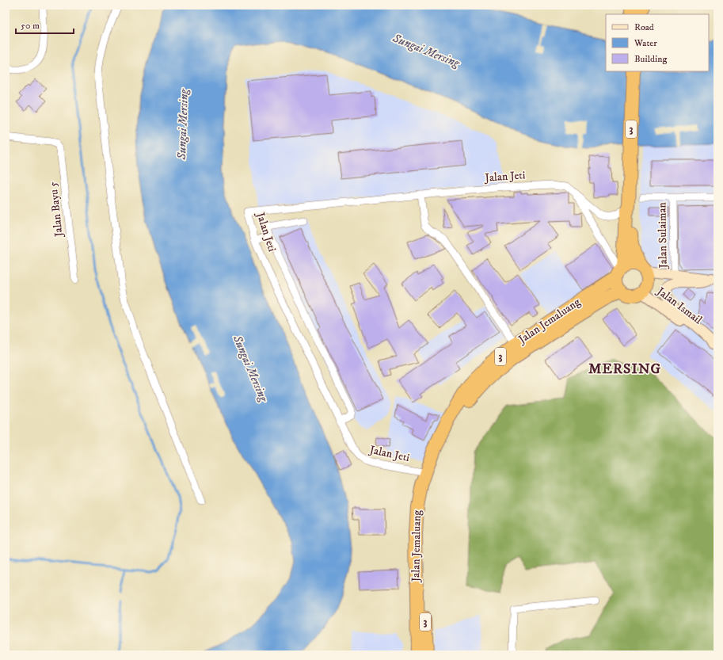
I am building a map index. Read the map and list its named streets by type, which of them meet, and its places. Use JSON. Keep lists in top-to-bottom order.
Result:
{
  "streets": {
    "highway": ["3", "Jalan Jemaluang"],
    "street": [
      "Jalan Jeti",
      "Jalan Bayu 5",
      "Jalan Sulaiman",
      "Jalan Ismail"
    ]
  },
  "crossings": [
    ["3", "Jalan Ismail"],
    ["3", "Jalan Jemaluang"],
    ["Jalan Jeti", "Jalan Jemaluang"],
    ["Jalan Ismail", "Jalan Jemaluang"]
  ],
  "districts": ["MERSING"],
  "water": ["Sungai Mersing"],
  "legend": ["Road", "Water", "Building"],
  "scale_bar": "50 m"
}
